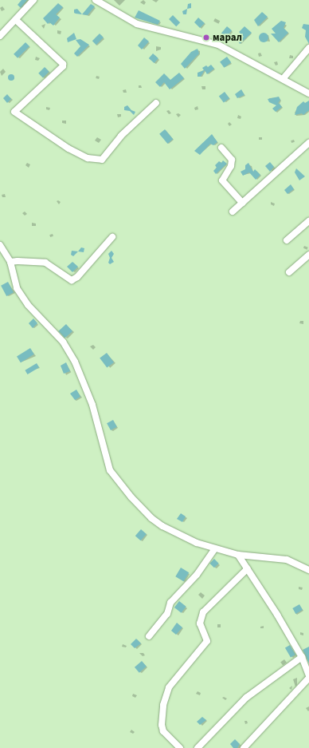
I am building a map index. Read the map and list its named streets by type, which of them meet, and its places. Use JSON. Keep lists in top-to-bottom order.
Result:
{
  "places": ["марал"]
}
